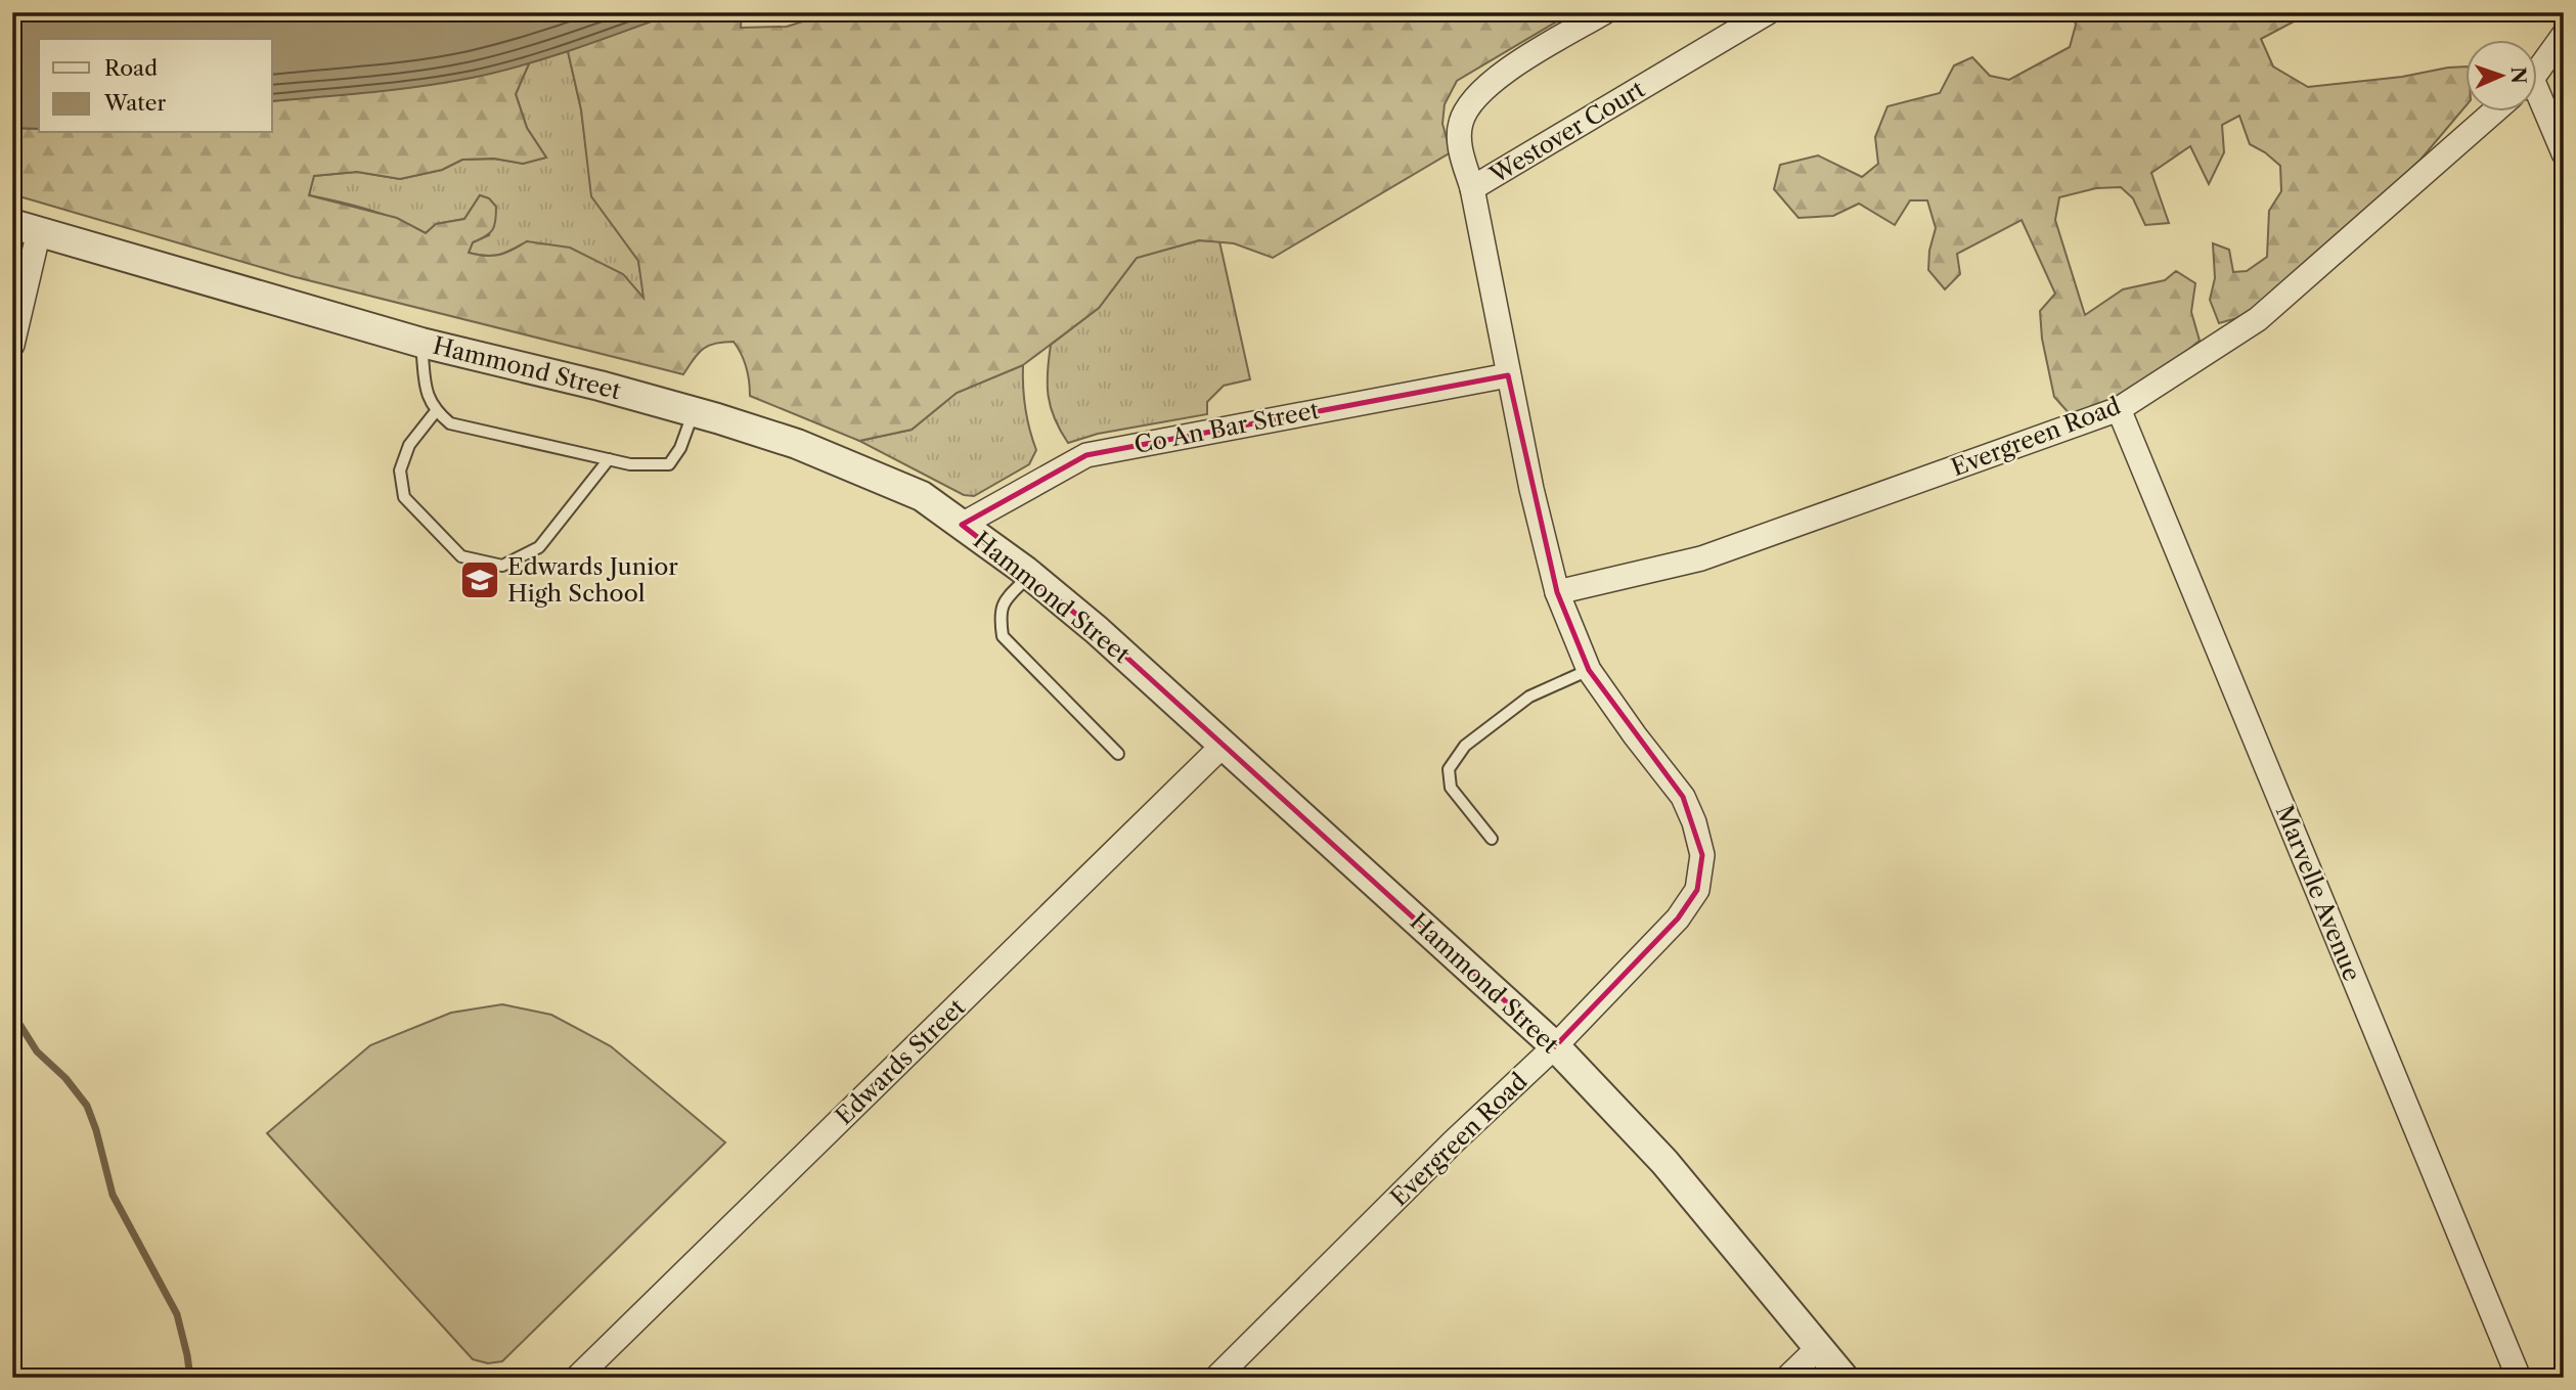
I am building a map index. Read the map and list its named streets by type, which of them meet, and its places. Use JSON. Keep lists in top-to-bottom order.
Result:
{
  "streets": {
    "street": [
      "Westover Court",
      "Hammond Street",
      "Co An Bar Street",
      "Evergreen Road",
      "Marvelle Avenue",
      "Edwards Street"
    ]
  },
  "crossings": [
    ["Westover Court", "Evergreen Road"],
    ["Hammond Street", "Co An Bar Street"],
    ["Hammond Street", "Evergreen Road"],
    ["Hammond Street", "Edwards Street"],
    ["Co An Bar Street", "Evergreen Road"],
    ["Evergreen Road", "Marvelle Avenue"]
  ],
  "places": {
    "school or university": ["Edwards Junior High School"]
  },
  "legend": ["Road", "Water"],
  "north": "right"
}
